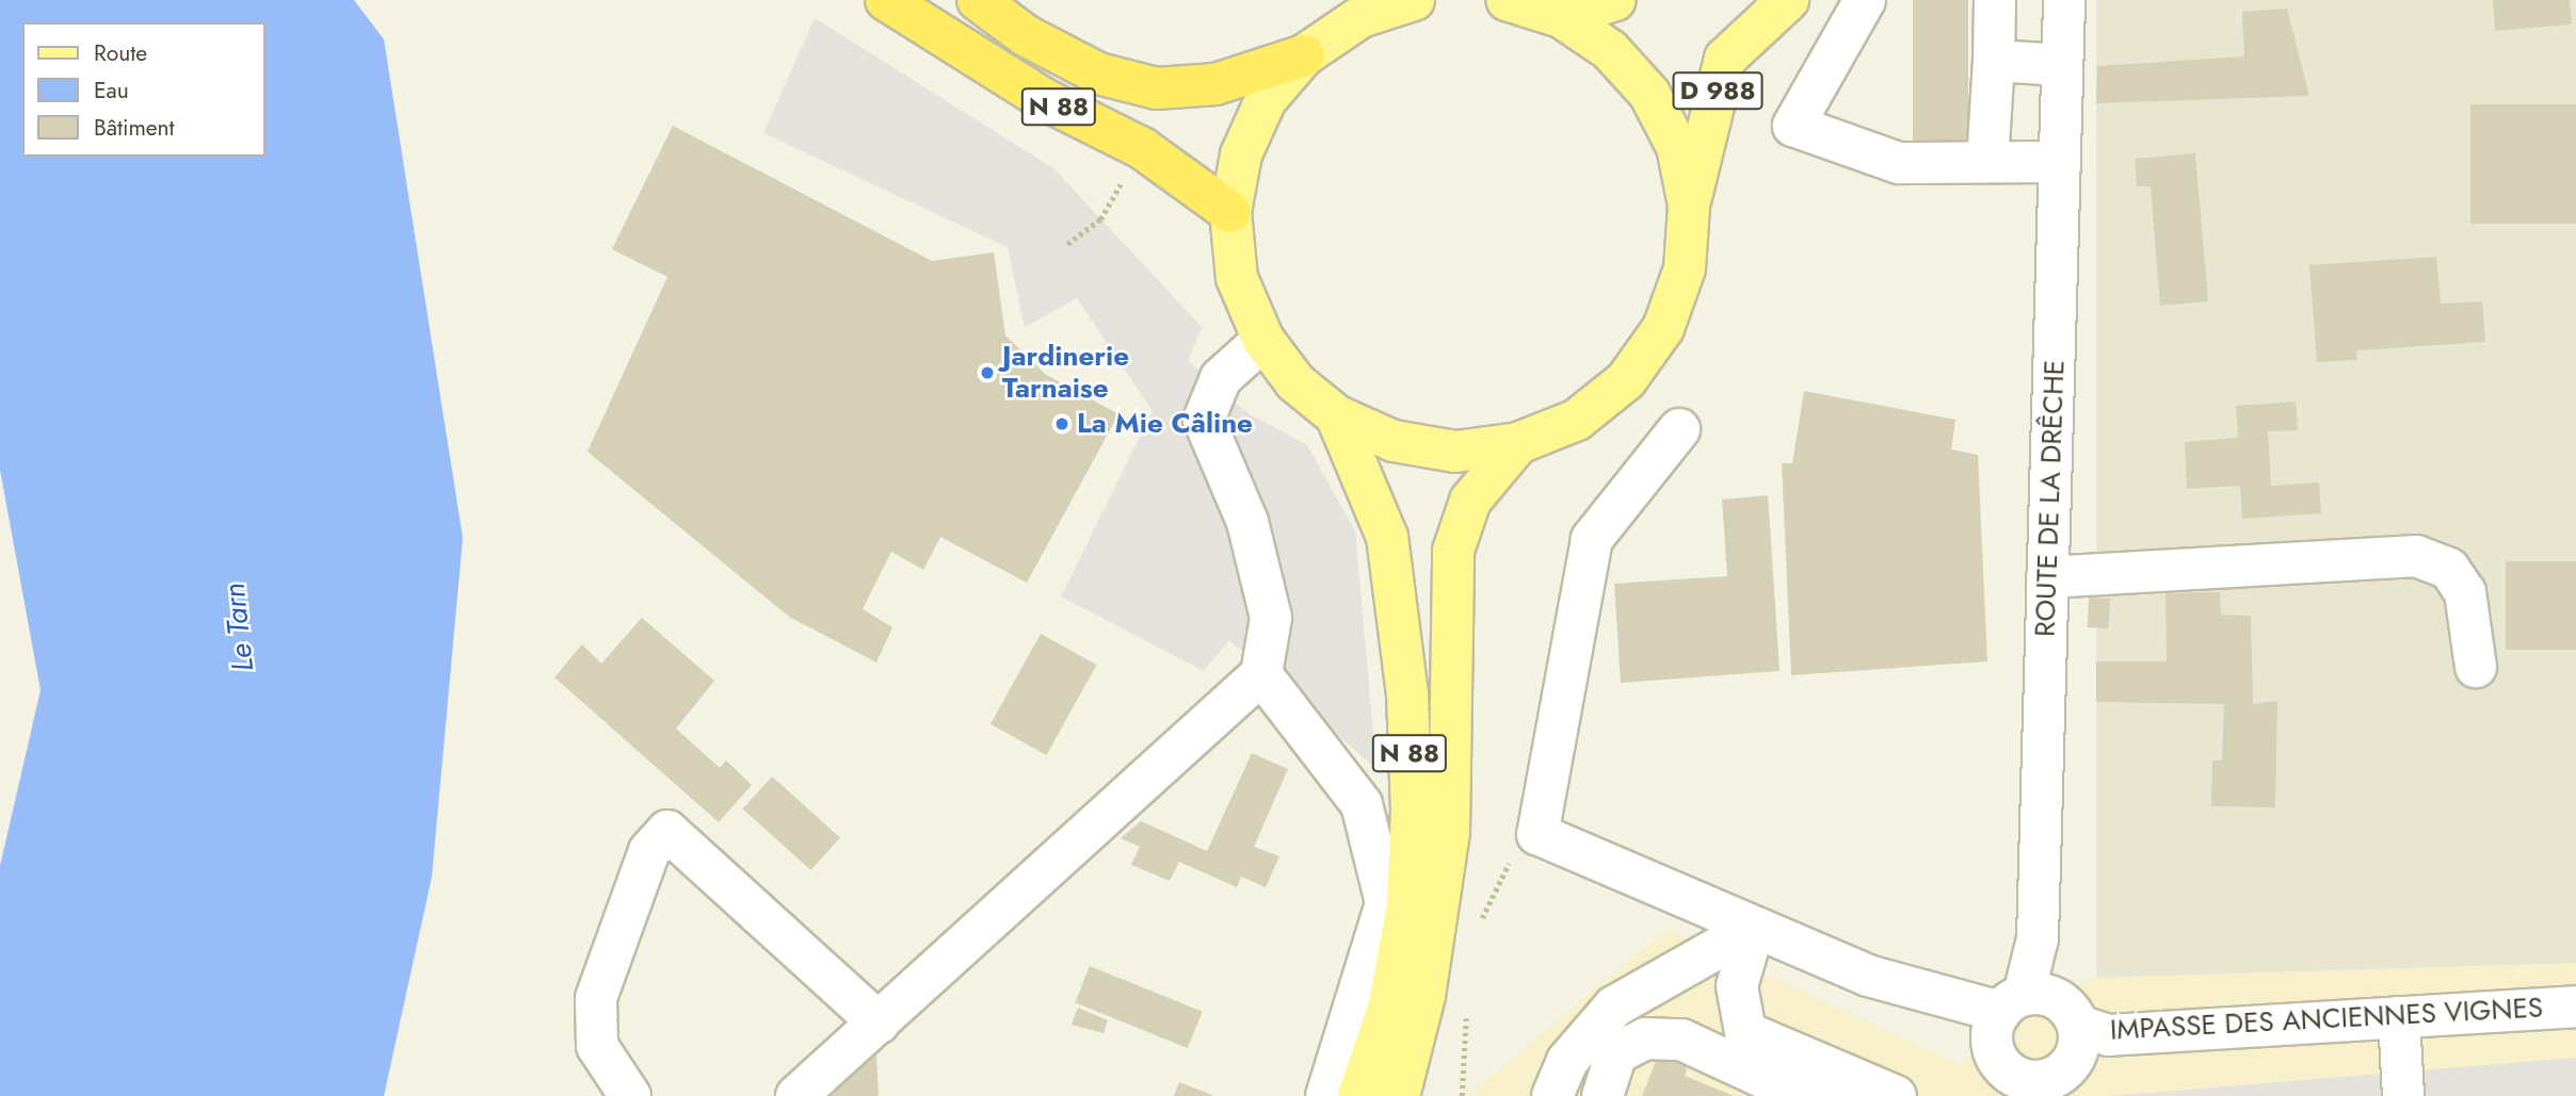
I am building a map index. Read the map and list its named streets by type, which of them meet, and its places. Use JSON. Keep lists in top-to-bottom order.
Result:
{
  "streets": {
    "highway": ["N 88"],
    "main road": ["D 988"],
    "street": ["ROUTE DE LA DRÊCHE", "IMPASSE DES ANCIENNES VIGNES"]
  },
  "crossings": [
    ["ROUTE DE LA DRÊCHE", "IMPASSE DES ANCIENNES VIGNES"]
  ],
  "water": ["Le Tarn"],
  "places": ["Jardinerie Tarnaise", "La Mie Câline"],
  "legend": ["Route", "Eau", "Bâtiment"]
}
